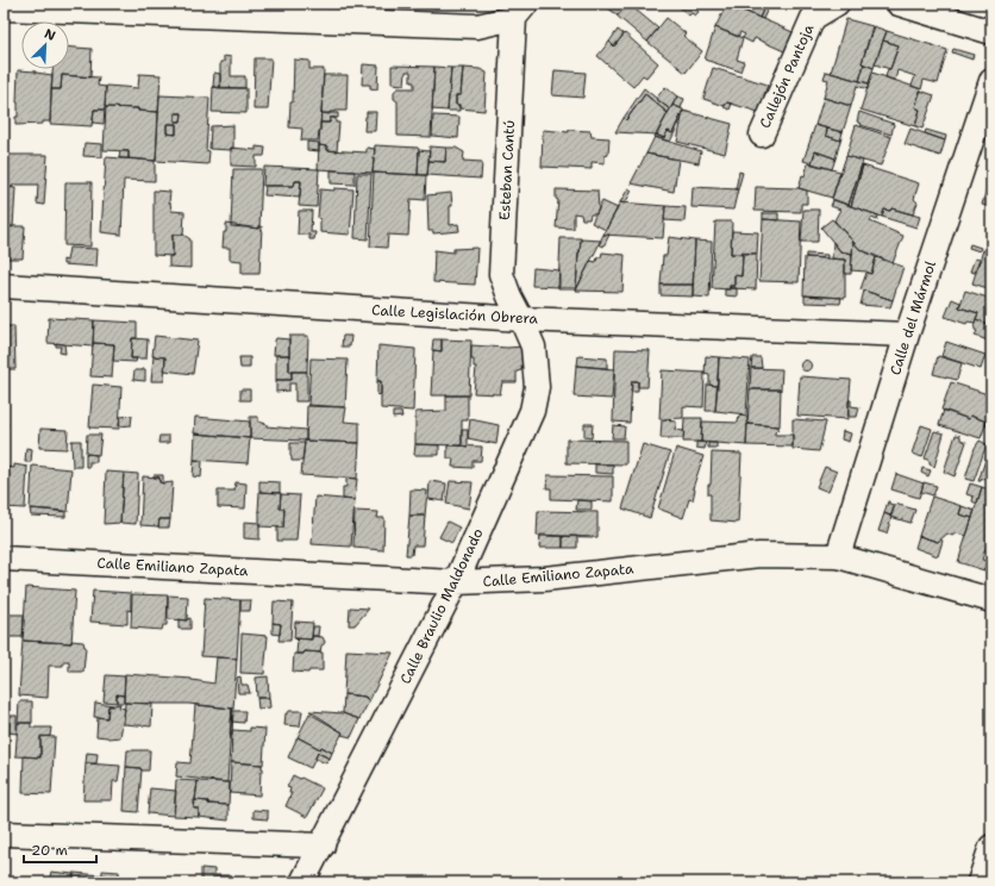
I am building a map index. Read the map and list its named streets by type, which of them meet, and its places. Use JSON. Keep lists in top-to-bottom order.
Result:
{
  "streets": {
    "street": [
      "Callejón Pantoja",
      "Esteban Cantú",
      "Calle Legislación Obrera",
      "Calle del Mármol",
      "Calle Emiliano Zapata",
      "Calle Braulio Maldonado"
    ]
  },
  "crossings": [
    ["Esteban Cantú", "Calle Legislación Obrera"],
    ["Esteban Cantú", "Calle Braulio Maldonado"],
    ["Calle Legislación Obrera", "Calle del Mármol"],
    ["Calle Legislación Obrera", "Calle Braulio Maldonado"],
    ["Calle del Mármol", "Calle Emiliano Zapata"],
    ["Calle Emiliano Zapata", "Calle Braulio Maldonado"]
  ],
  "scale_bar": "20 m",
  "north": "top right"
}
